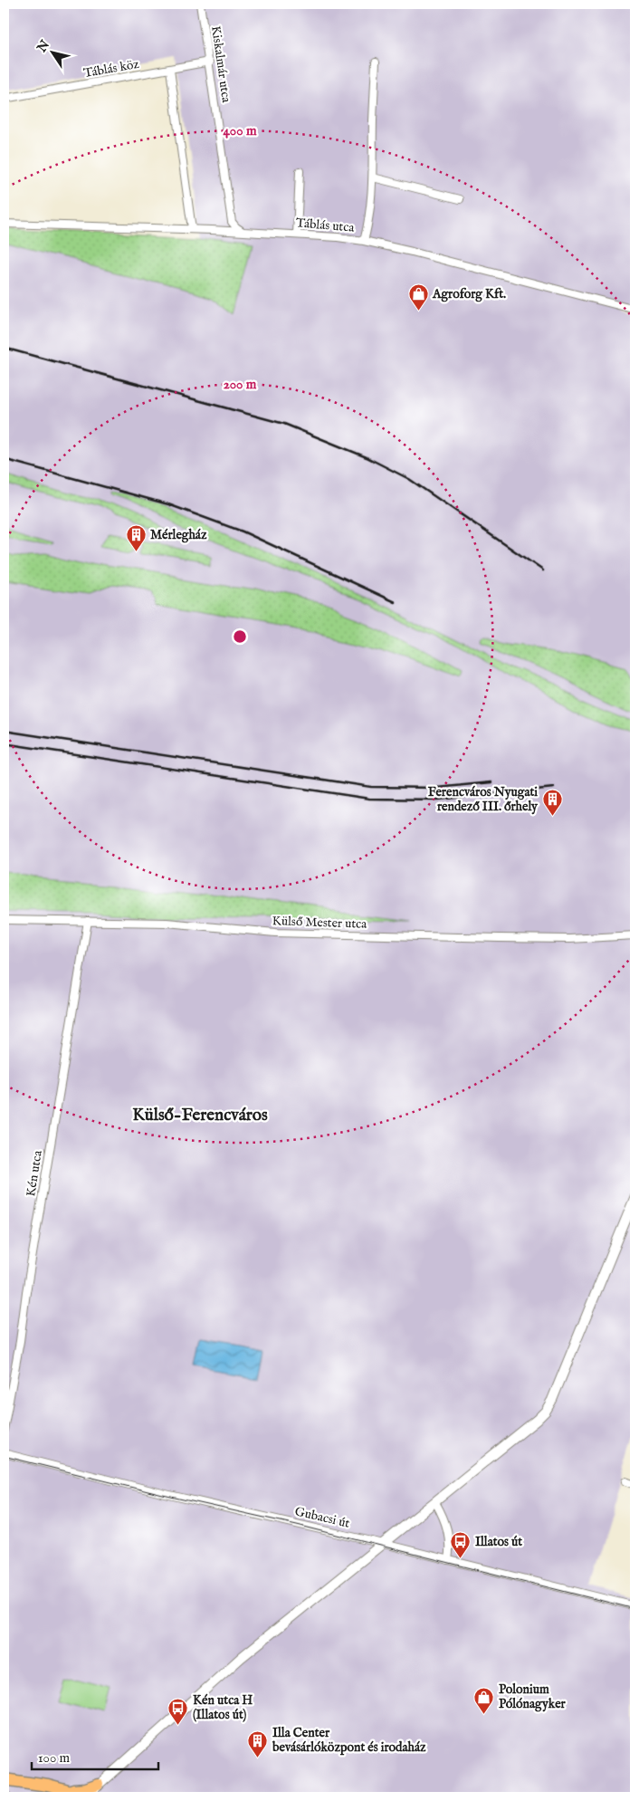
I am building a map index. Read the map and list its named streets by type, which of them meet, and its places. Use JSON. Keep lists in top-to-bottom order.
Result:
{
  "streets": {
    "street": [
      "Kiskalmár utca",
      "Táblás köz",
      "Táblás utca",
      "Külső Mester utca",
      "Kén utca",
      "Gubacsi út"
    ]
  },
  "crossings": [
    ["Kiskalmár utca", "Táblás köz"],
    ["Kiskalmár utca", "Táblás utca"],
    ["Külső Mester utca", "Kén utca"]
  ],
  "districts": ["Külső-Ferencváros"],
  "places": {
    "shop": ["Agroforg Kft.", "Polonium Pólónagyker"],
    "building": ["Mérlegház", "Ferencváros Nyugati rendező III. őrhely", "Illa Center bevásárlóközpont és irodaház"],
    "bus stop": ["Illatos út", "Kén utca H (Illatos út)"]
  },
  "scale_bar": "100 m",
  "north": "top left",
  "rings": ["400 m", "200 m"]
}
